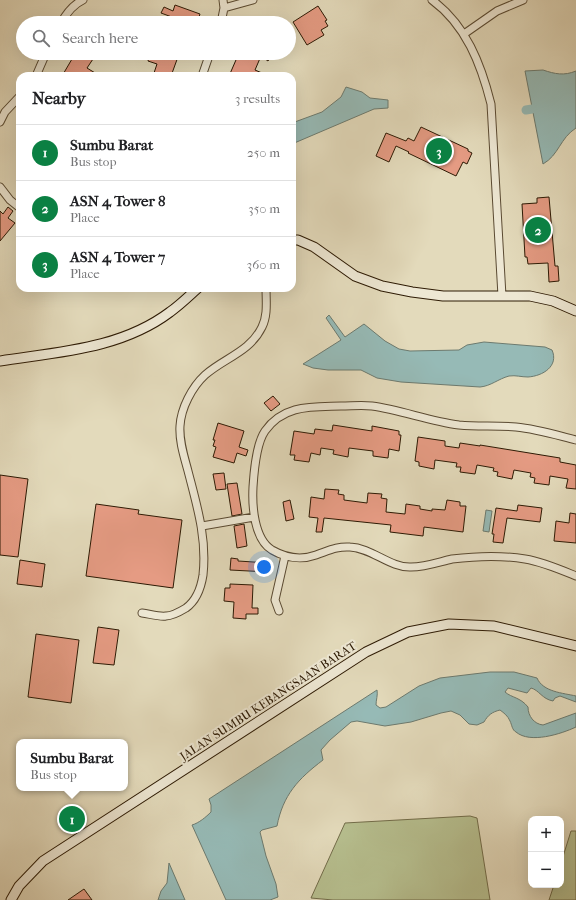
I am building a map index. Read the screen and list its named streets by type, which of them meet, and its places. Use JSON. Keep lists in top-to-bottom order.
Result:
{
  "streets": {
    "street": ["JALAN SUMBU KEBANGSAAN BARAT"]
  },
  "page": {
    "search": "Search here",
    "heading": ["Nearby", "3 results"],
    "list": [
      {
        "mark": "1",
        "name": "Sumbu Barat",
        "note": "Bus stop",
        "value": "250 m"
      },
      {
        "mark": "2",
        "name": "ASN 4 Tower 8",
        "note": "Place",
        "value": "350 m"
      },
      {
        "mark": "3",
        "name": "ASN 4 Tower 7",
        "note": "Place",
        "value": "360 m"
      }
    ],
    "pins": ["3", "2", "1"],
    "popup": ["Sumbu Barat", "Bus stop"],
    "map_buttons": ["+", "−"]
  }
}
